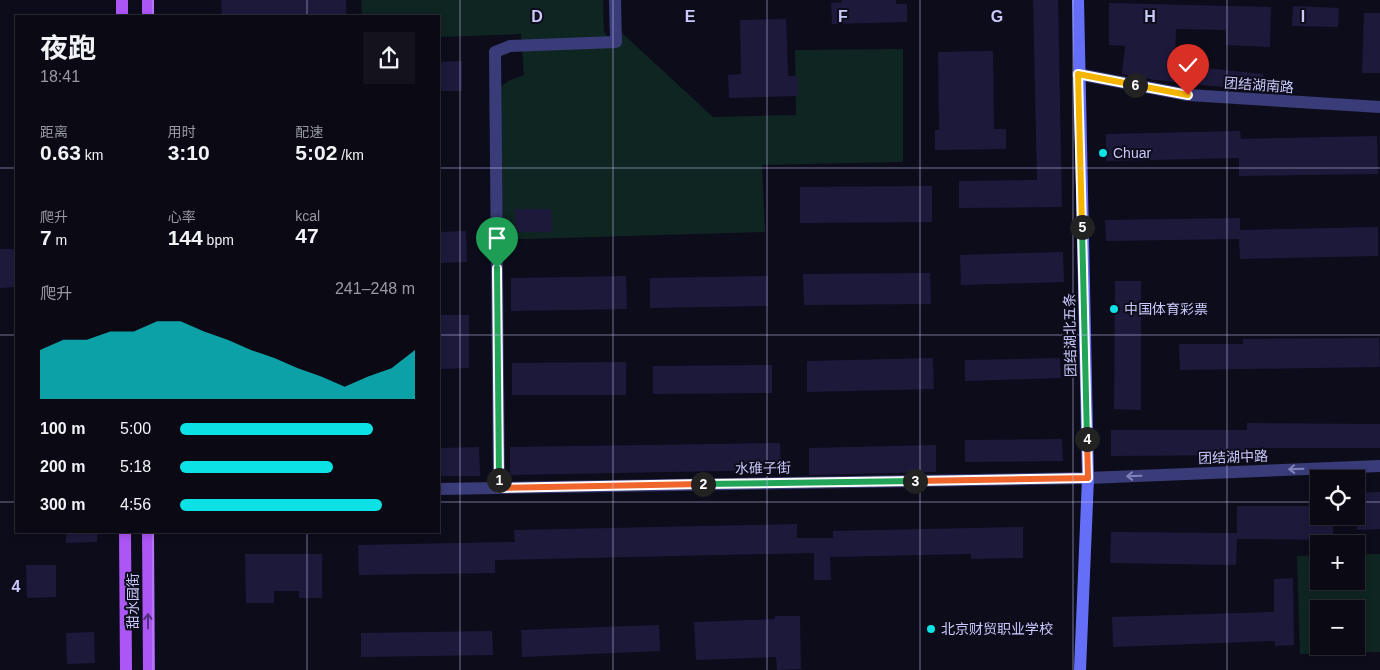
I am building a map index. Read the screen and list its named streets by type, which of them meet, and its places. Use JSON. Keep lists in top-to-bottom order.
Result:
{
  "streets": {
    "main road": ["甜水园街"],
    "street": [
      "团结湖南路",
      "团结湖北五条",
      "团结湖中路",
      "水碓子街"
    ]
  },
  "crossings": [
    ["团结湖南路", "团结湖北五条"],
    ["团结湖北五条", "团结湖中路"],
    ["团结湖北五条", "水碓子街"],
    ["团结湖中路", "水碓子街"]
  ],
  "one_way": ["团结湖中路"],
  "places": ["Chuar", "中国体育彩票", "北京财贸职业学校"],
  "page": {
    "heading": ["夜跑", "18:41"],
    "pins": [
      "6",
      "5",
      "4",
      "1",
      "3",
      "2"
    ],
    "stats": [
      ["距离", "0.63 km"],
      ["用时", "3:10"],
      ["配速", "5:02 /km"],
      ["爬升", "7 m"],
      ["心率", "144 bpm"],
      ["kcal", "47"]
    ],
    "chart": ["爬升", "241–248 m"],
    "list": [
      {
        "name": "100 m",
        "note": "5:00"
      },
      {
        "name": "200 m",
        "note": "5:18"
      },
      {
        "name": "300 m",
        "note": "4:56"
      }
    ],
    "map_buttons": ["+", "−"]
  },
  "grid": {
    "columns": [
      "D",
      "E",
      "F",
      "G",
      "H",
      "I"
    ],
    "rows": ["4"]
  }
}
